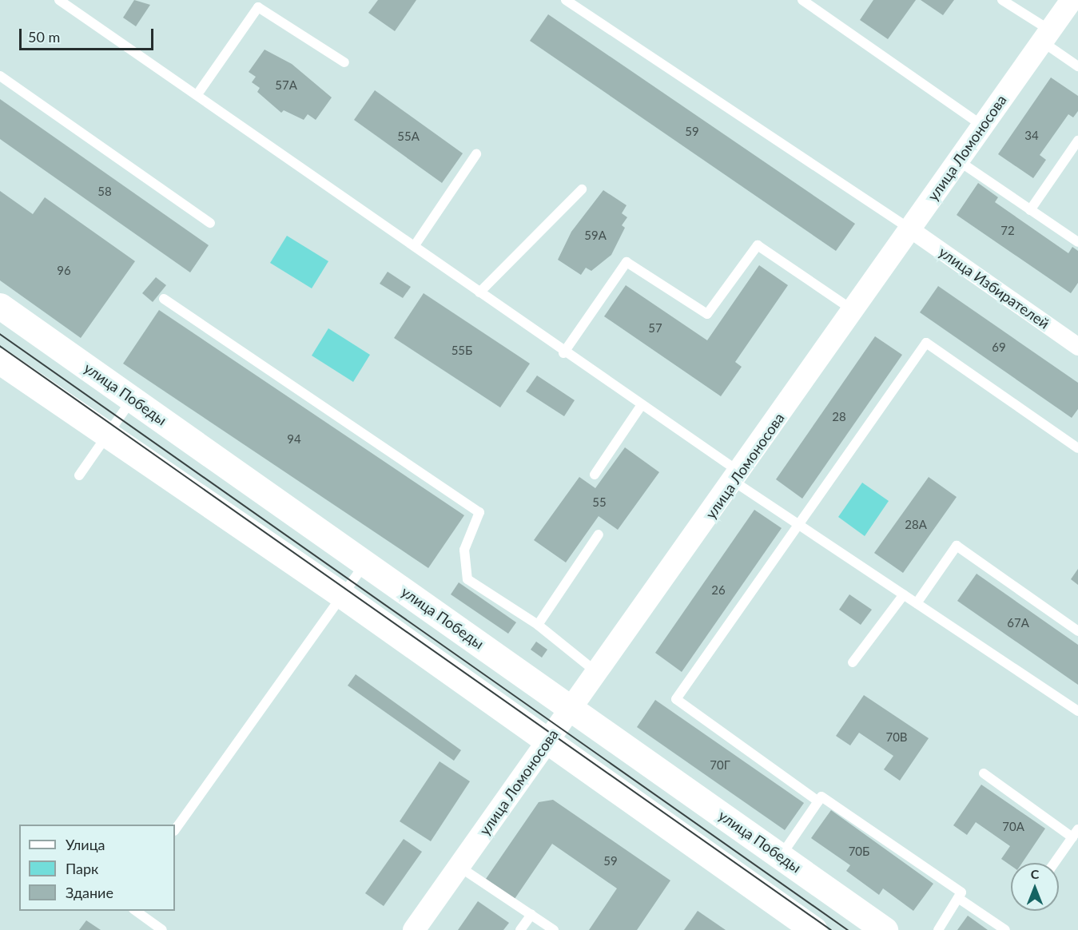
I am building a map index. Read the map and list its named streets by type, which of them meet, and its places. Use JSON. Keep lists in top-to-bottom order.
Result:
{
  "streets": {
    "main road": ["улица Победы"],
    "street": ["улица Ломоносова", "улица Избирателей"]
  },
  "crossings": [
    ["улица Ломоносова", "улица Избирателей"],
    ["улица Ломоносова", "улица Победы"]
  ],
  "house_numbers": [
    "57А",
    "59",
    "34",
    "55А",
    "58",
    "72",
    "59А",
    "96",
    "57",
    "69",
    "55Б",
    "28",
    "94",
    "55",
    "28А",
    "26",
    "67А",
    "70В",
    "70Г",
    "70А",
    "70Б",
    "59"
  ],
  "legend": ["Улица", "Парк", "Здание"],
  "scale_bar": "50 m",
  "north": "top"
}
